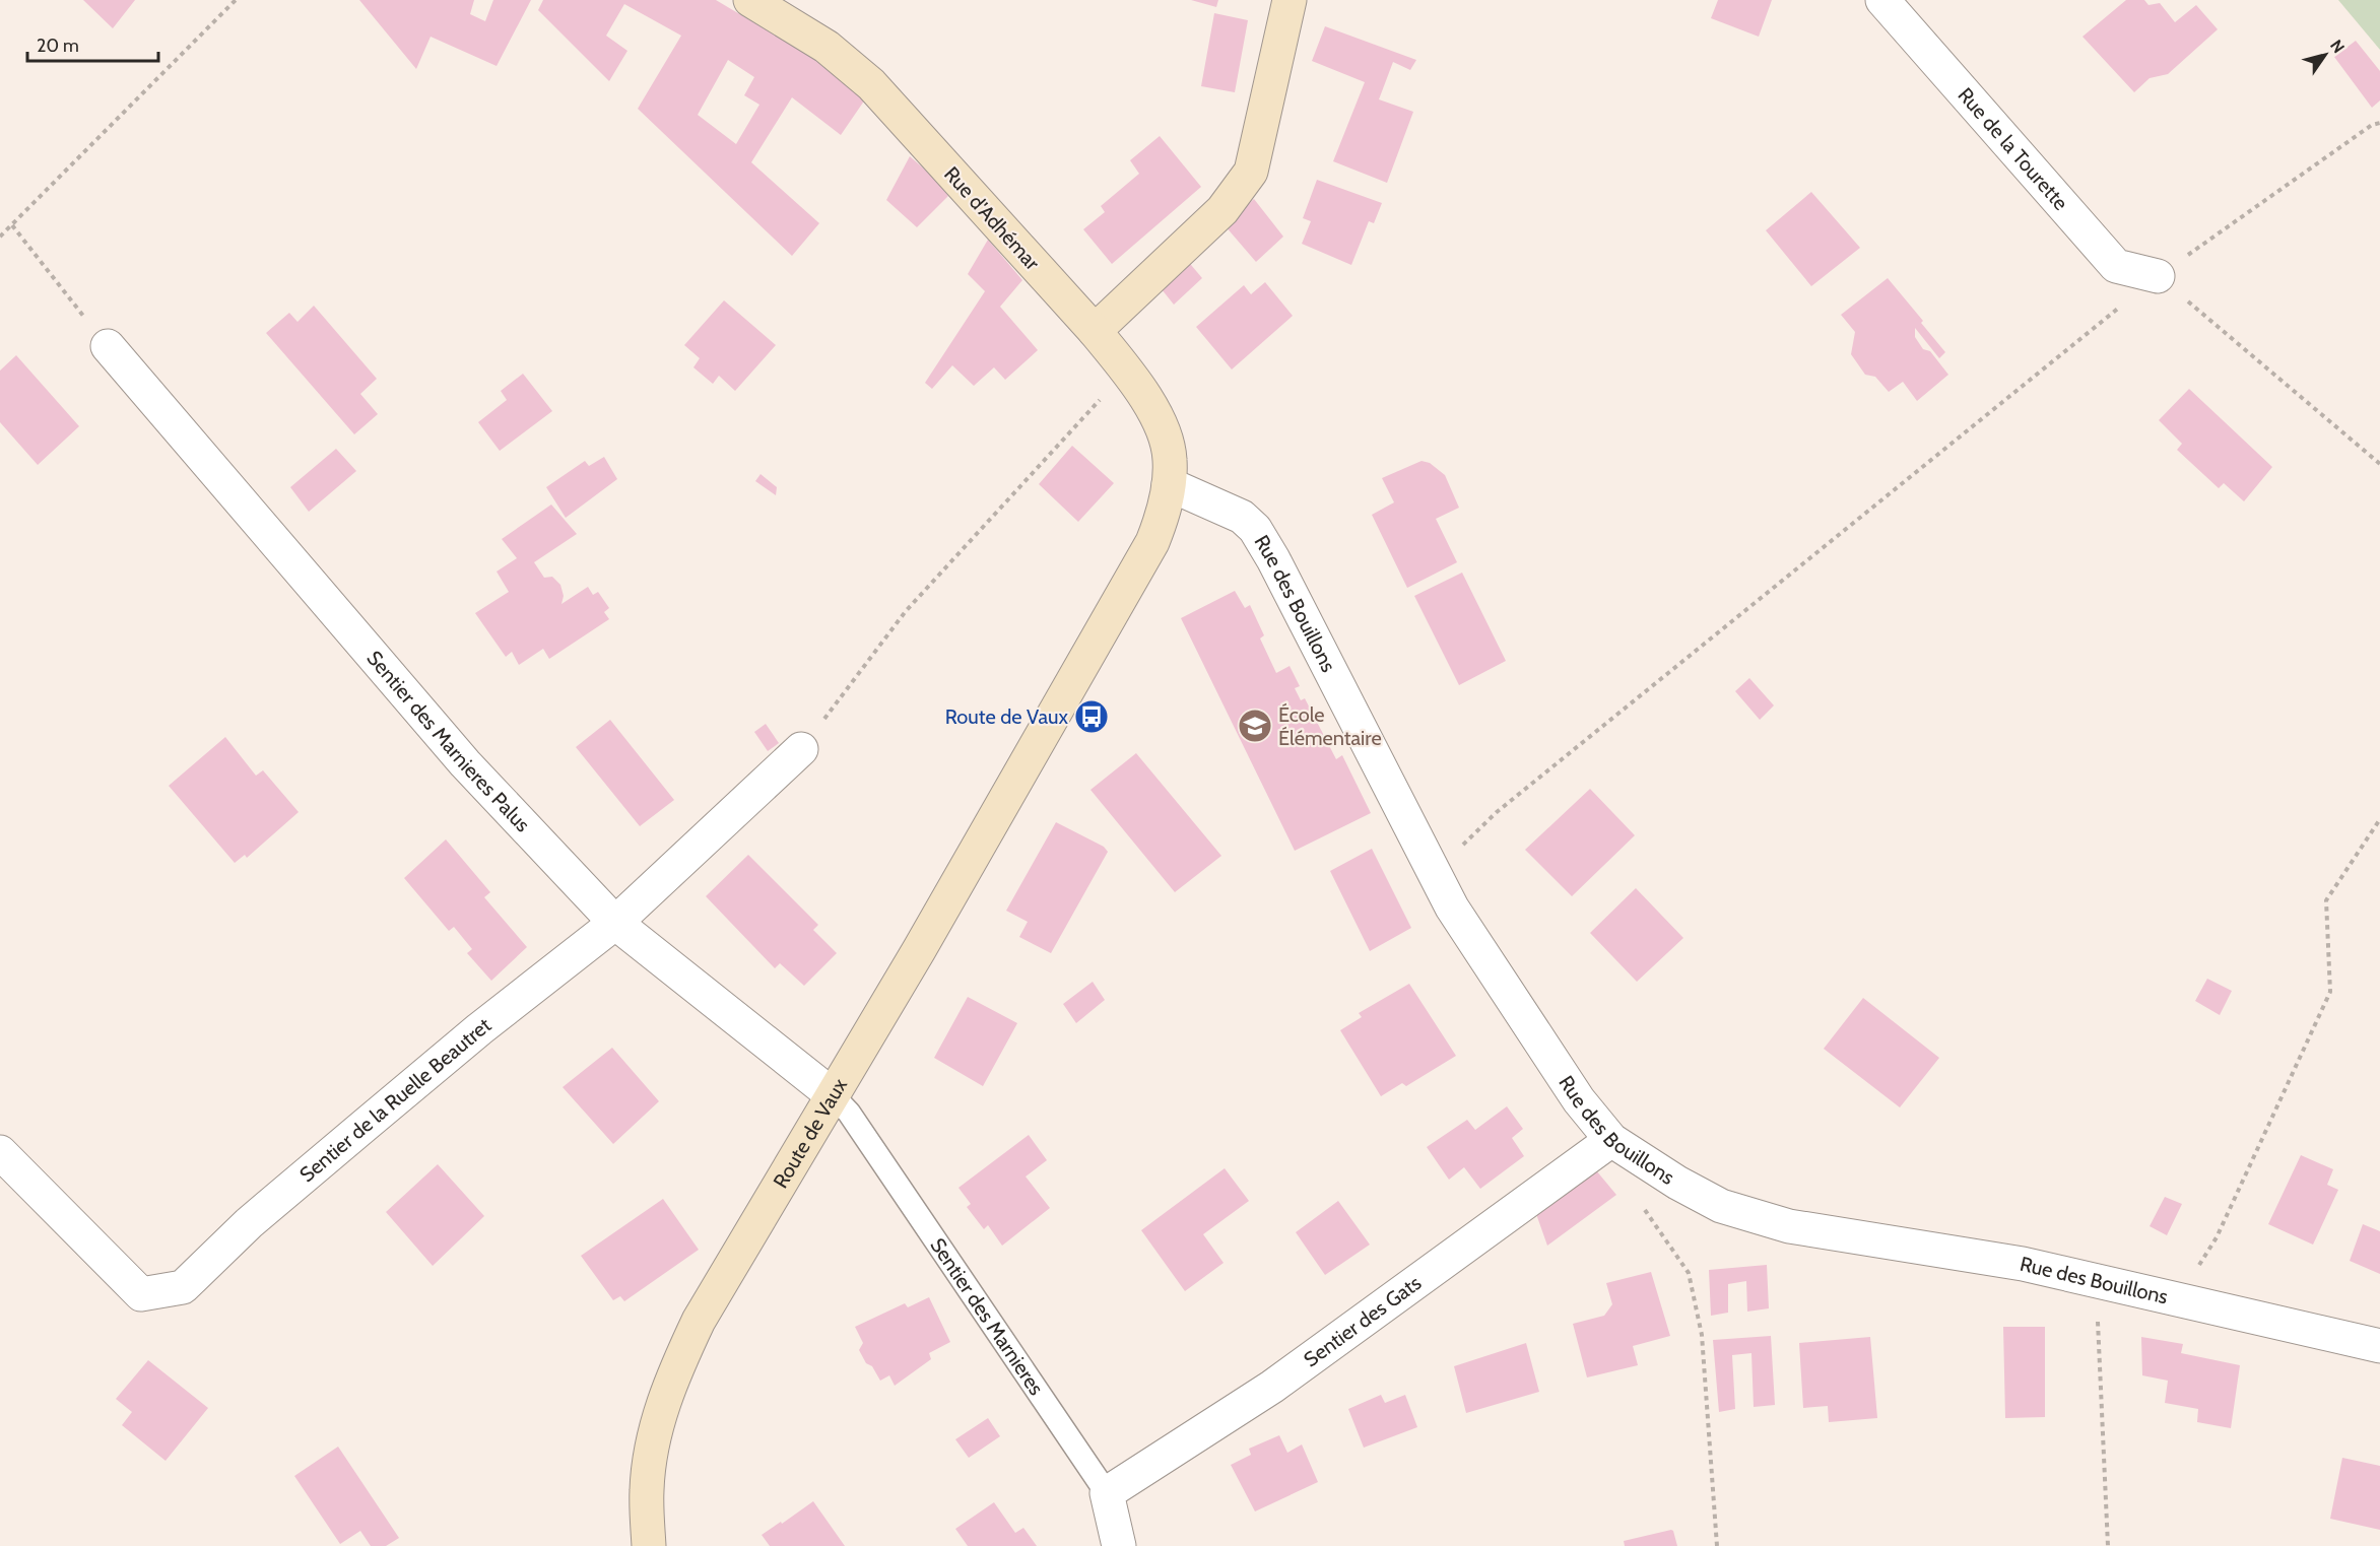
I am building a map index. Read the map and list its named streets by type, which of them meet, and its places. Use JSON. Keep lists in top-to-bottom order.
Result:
{
  "streets": {
    "street": [
      "Rue de la Tourette",
      "Rue d'Adhémar",
      "Rue des Bouillons",
      "Sentier des Marnieres Palus",
      "Sentier de la Ruelle Beautret",
      "Route de Vaux",
      "Sentier des Marnieres",
      "Sentier des Gats"
    ]
  },
  "crossings": [
    ["Rue d'Adhémar", "Rue des Bouillons"],
    ["Rue d'Adhémar", "Route de Vaux"],
    ["Rue des Bouillons", "Route de Vaux"],
    ["Rue des Bouillons", "Sentier des Gats"],
    ["Sentier des Marnieres Palus", "Sentier de la Ruelle Beautret"],
    ["Sentier des Marnieres Palus", "Route de Vaux"],
    ["Sentier des Marnieres Palus", "Sentier des Marnieres"],
    ["Route de Vaux", "Sentier des Marnieres"],
    ["Sentier des Marnieres", "Sentier des Gats"]
  ],
  "places": {
    "bus stop": ["Route de Vaux"],
    "school or university": ["École Élémentaire"]
  },
  "scale_bar": "20 m",
  "north": "top right"
}
